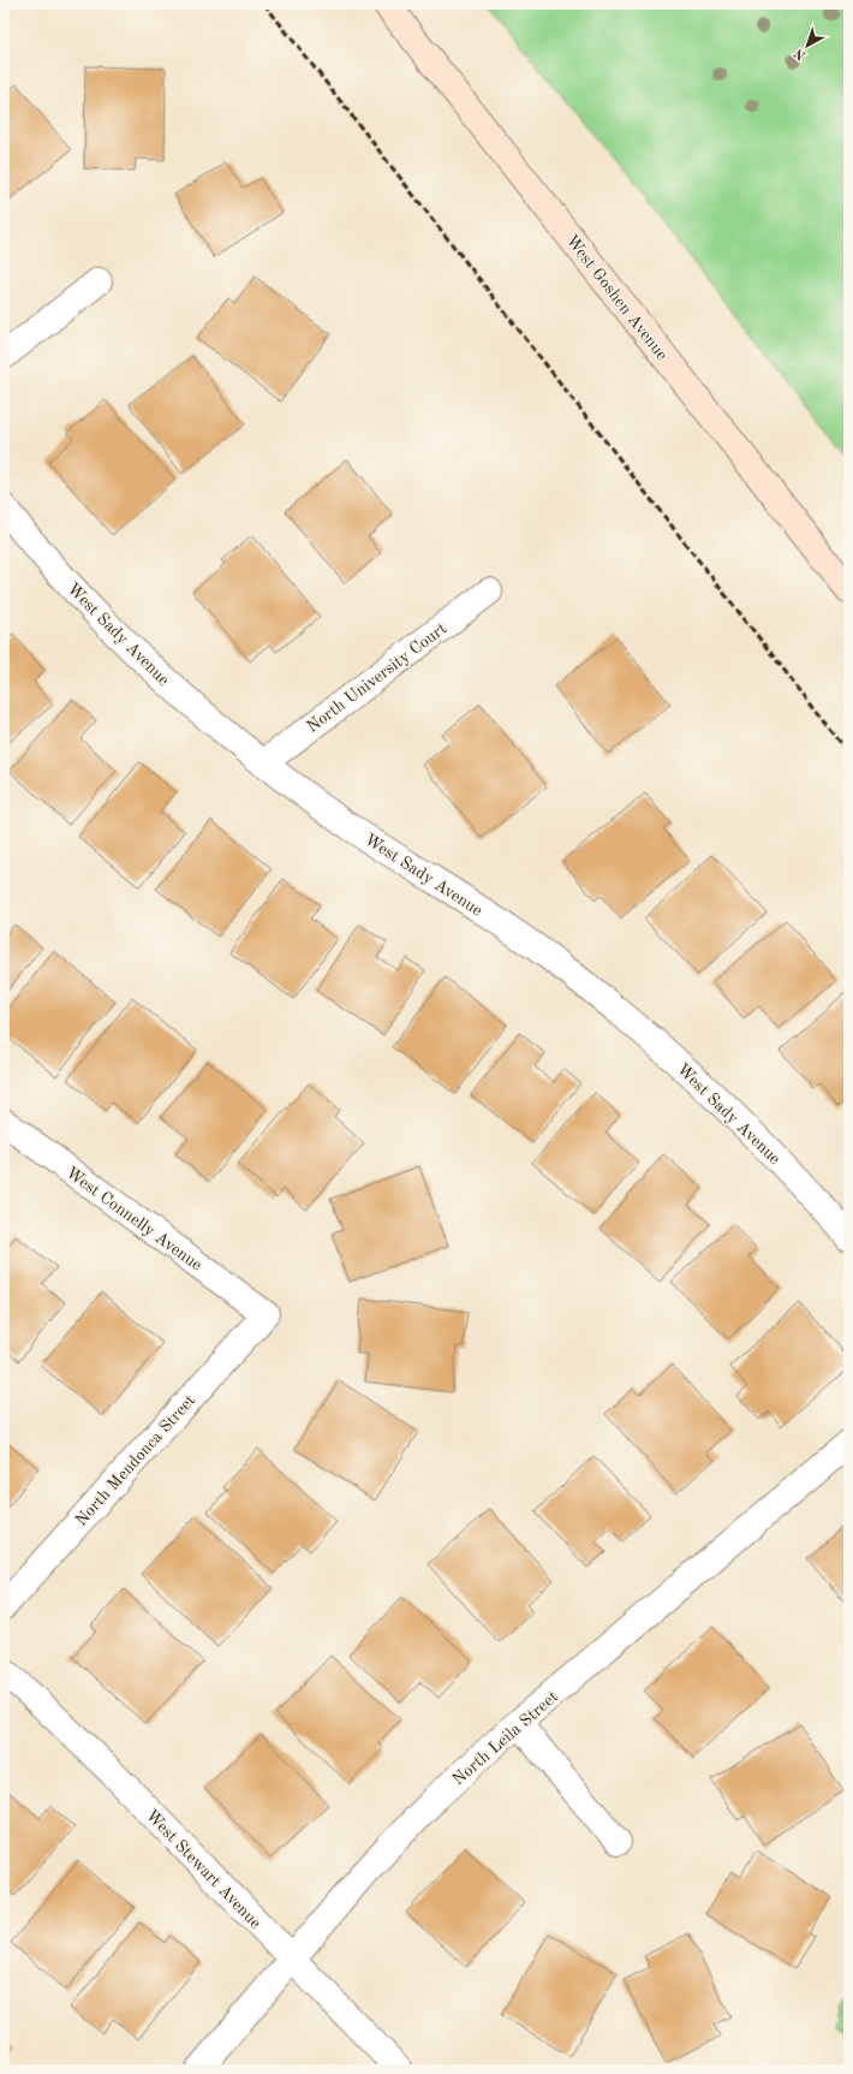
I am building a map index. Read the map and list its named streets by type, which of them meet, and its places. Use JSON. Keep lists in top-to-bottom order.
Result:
{
  "streets": {
    "main road": ["West Goshen Avenue"],
    "street": [
      "West Sady Avenue",
      "North University Court",
      "West Connelly Avenue",
      "North Mendonca Street",
      "North Leila Street",
      "West Stewart Avenue"
    ]
  },
  "crossings": [
    ["West Sady Avenue", "North University Court"],
    ["West Connelly Avenue", "North Mendonca Street"],
    ["North Leila Street", "West Stewart Avenue"]
  ],
  "north": "bottom left"
}
